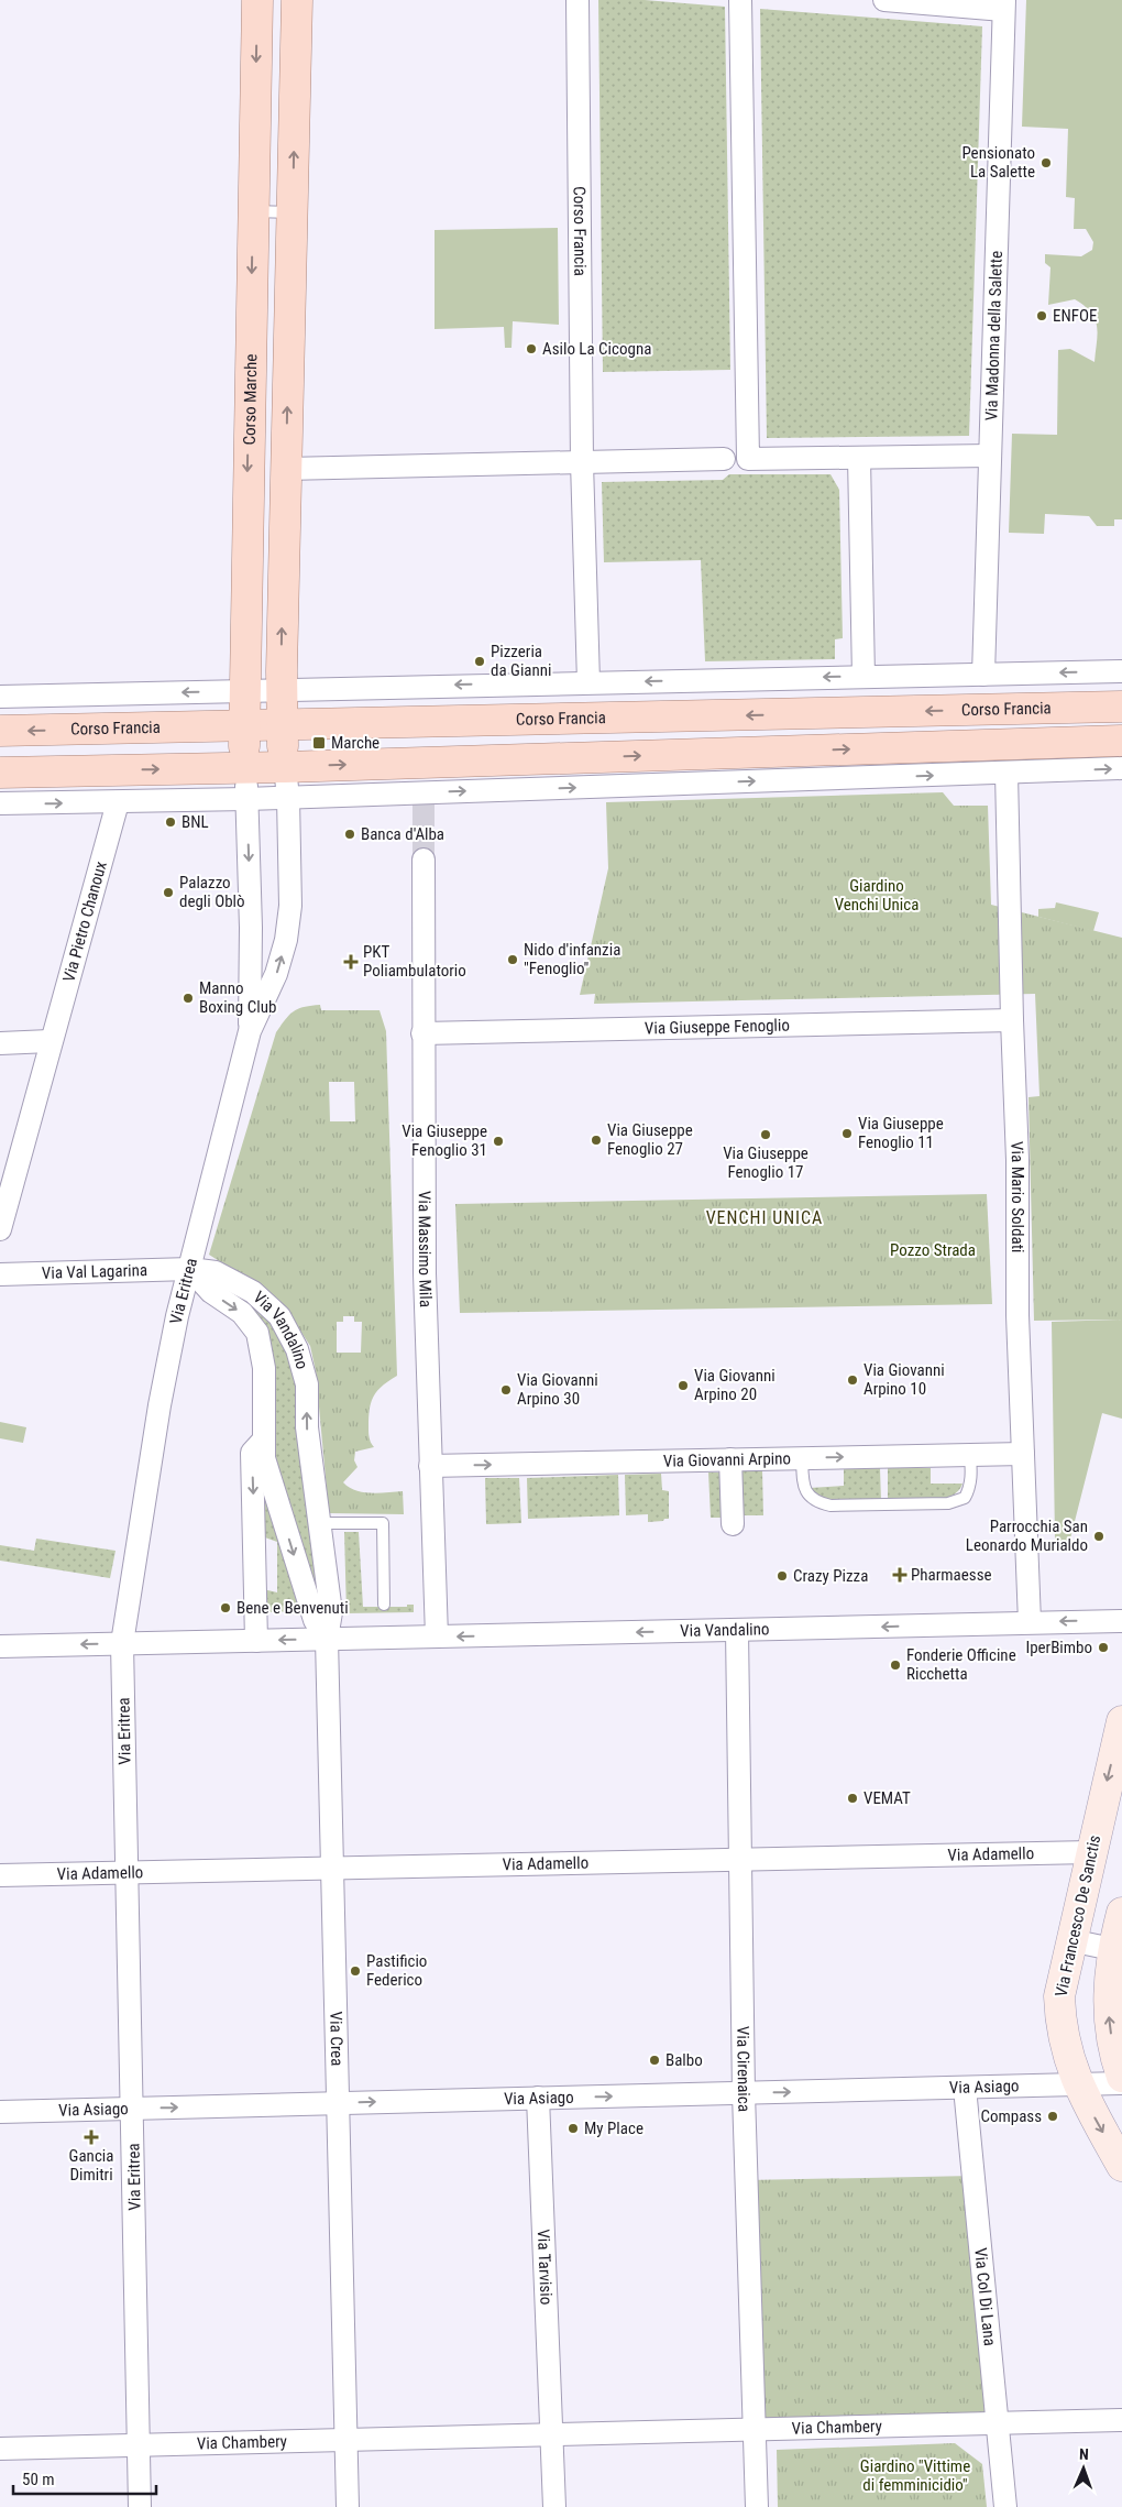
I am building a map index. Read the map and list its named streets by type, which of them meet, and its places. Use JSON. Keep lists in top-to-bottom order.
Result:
{
  "streets": {
    "main road": ["Corso Francia", "Corso Marche", "Via Francesco De Sanctis"],
    "street": [
      "Via Madonna della Salette",
      "Via Pietro Chanoux",
      "Via Giuseppe Fenoglio",
      "Via Mario Soldati",
      "Via Massimo Mila",
      "Via Val Lagarina",
      "Via Eritrea",
      "Via Vandalino",
      "Via Giovanni Arpino",
      "Via Adamello",
      "Via Crea",
      "Via Cirenaica",
      "Via Asiago",
      "Via Tarvisio",
      "Via Col Di Lana",
      "Via Chambery"
    ]
  },
  "crossings": [
    ["Corso Francia", "Corso Marche"],
    ["Via Giuseppe Fenoglio", "Via Mario Soldati"],
    ["Via Giuseppe Fenoglio", "Via Massimo Mila"],
    ["Via Mario Soldati", "Via Vandalino"],
    ["Via Mario Soldati", "Via Giovanni Arpino"],
    ["Via Massimo Mila", "Via Vandalino"],
    ["Via Massimo Mila", "Via Giovanni Arpino"],
    ["Via Val Lagarina", "Via Eritrea"],
    ["Via Val Lagarina", "Via Vandalino"],
    ["Via Eritrea", "Via Vandalino"],
    ["Via Eritrea", "Via Adamello"],
    ["Via Eritrea", "Via Asiago"],
    ["Via Eritrea", "Via Chambery"],
    ["Via Vandalino", "Via Crea"],
    ["Via Vandalino", "Via Cirenaica"],
    ["Via Adamello", "Via Francesco De Sanctis"],
    ["Via Adamello", "Via Crea"],
    ["Via Adamello", "Via Cirenaica"],
    ["Via Francesco De Sanctis", "Via Asiago"],
    ["Via Crea", "Via Asiago"],
    ["Via Crea", "Via Chambery"],
    ["Via Cirenaica", "Via Asiago"],
    ["Via Cirenaica", "Via Chambery"],
    ["Via Asiago", "Via Tarvisio"],
    ["Via Asiago", "Via Col Di Lana"],
    ["Via Tarvisio", "Via Chambery"],
    ["Via Col Di Lana", "Via Chambery"]
  ],
  "one_way": ["Via Giovanni Arpino", "Via Francesco De Sanctis", "Via Asiago"],
  "districts": ["VENCHI UNICA"],
  "parks": ["Giardino Venchi Unica", "Pozzo Strada", "Giardino \"Vittime di femminicidio\""],
  "places": {
    "other": [
      "Pensionato La Salette",
      "ENFOE",
      "Asilo La Cicogna",
      "Pizzeria da Gianni",
      "BNL",
      "Banca d'Alba",
      "Palazzo degli Oblò",
      "Nido d'infanzia \"Fenoglio\"",
      "Manno Boxing Club",
      "Via Giuseppe Fenoglio 11",
      "Via Giuseppe Fenoglio 17",
      "Via Giuseppe Fenoglio 27",
      "Via Giuseppe Fenoglio 31",
      "Via Giovanni Arpino 10",
      "Via Giovanni Arpino 20",
      "Via Giovanni Arpino 30",
      "Parrocchia San Leonardo Murialdo",
      "Crazy Pizza",
      "Bene e Benvenuti",
      "IperBimbo",
      "Fonderie Officine Ricchetta",
      "VEMAT",
      "Pastificio Federico",
      "Balbo",
      "Compass",
      "My Place"
    ],
    "transit": ["Marche"],
    "health": ["PKT Poliambulatorio", "Pharmaesse", "Gancia Dimitri"]
  },
  "scale_bar": "50 m",
  "north": "top"
}
